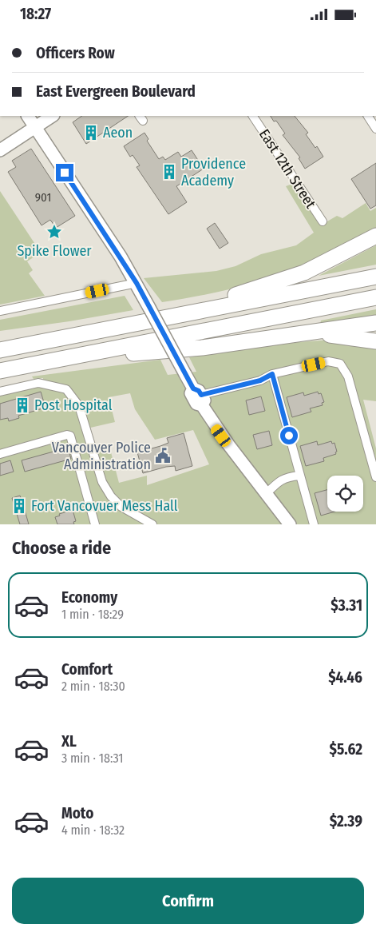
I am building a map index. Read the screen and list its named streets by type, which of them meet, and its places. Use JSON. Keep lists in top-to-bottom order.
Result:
{
  "streets": {
    "street": ["East 12th Street"]
  },
  "places": {
    "building": [
      "Aeon",
      "Providence Academy",
      "Post Hospital",
      "Fort Vancovuer Mess Hall"
    ],
    "place": ["Spike Flower"],
    "public building": ["Vancouver Police Administration"]
  },
  "house_numbers": ["901"],
  "page": {
    "status": "18:27",
    "banner": ["Officers Row", "East Evergreen Boulevard"],
    "heading": "Choose a ride",
    "list": [
      {
        "name": "Economy",
        "note": "1 min · 18:29",
        "value": "$3.31"
      },
      {
        "name": "Comfort",
        "note": "2 min · 18:30",
        "value": "$4.46"
      },
      {
        "name": "XL",
        "note": "3 min · 18:31",
        "value": "$5.62"
      },
      {
        "name": "Moto",
        "note": "4 min · 18:32",
        "value": "$2.39"
      }
    ],
    "buttons": "Confirm"
  }
}
